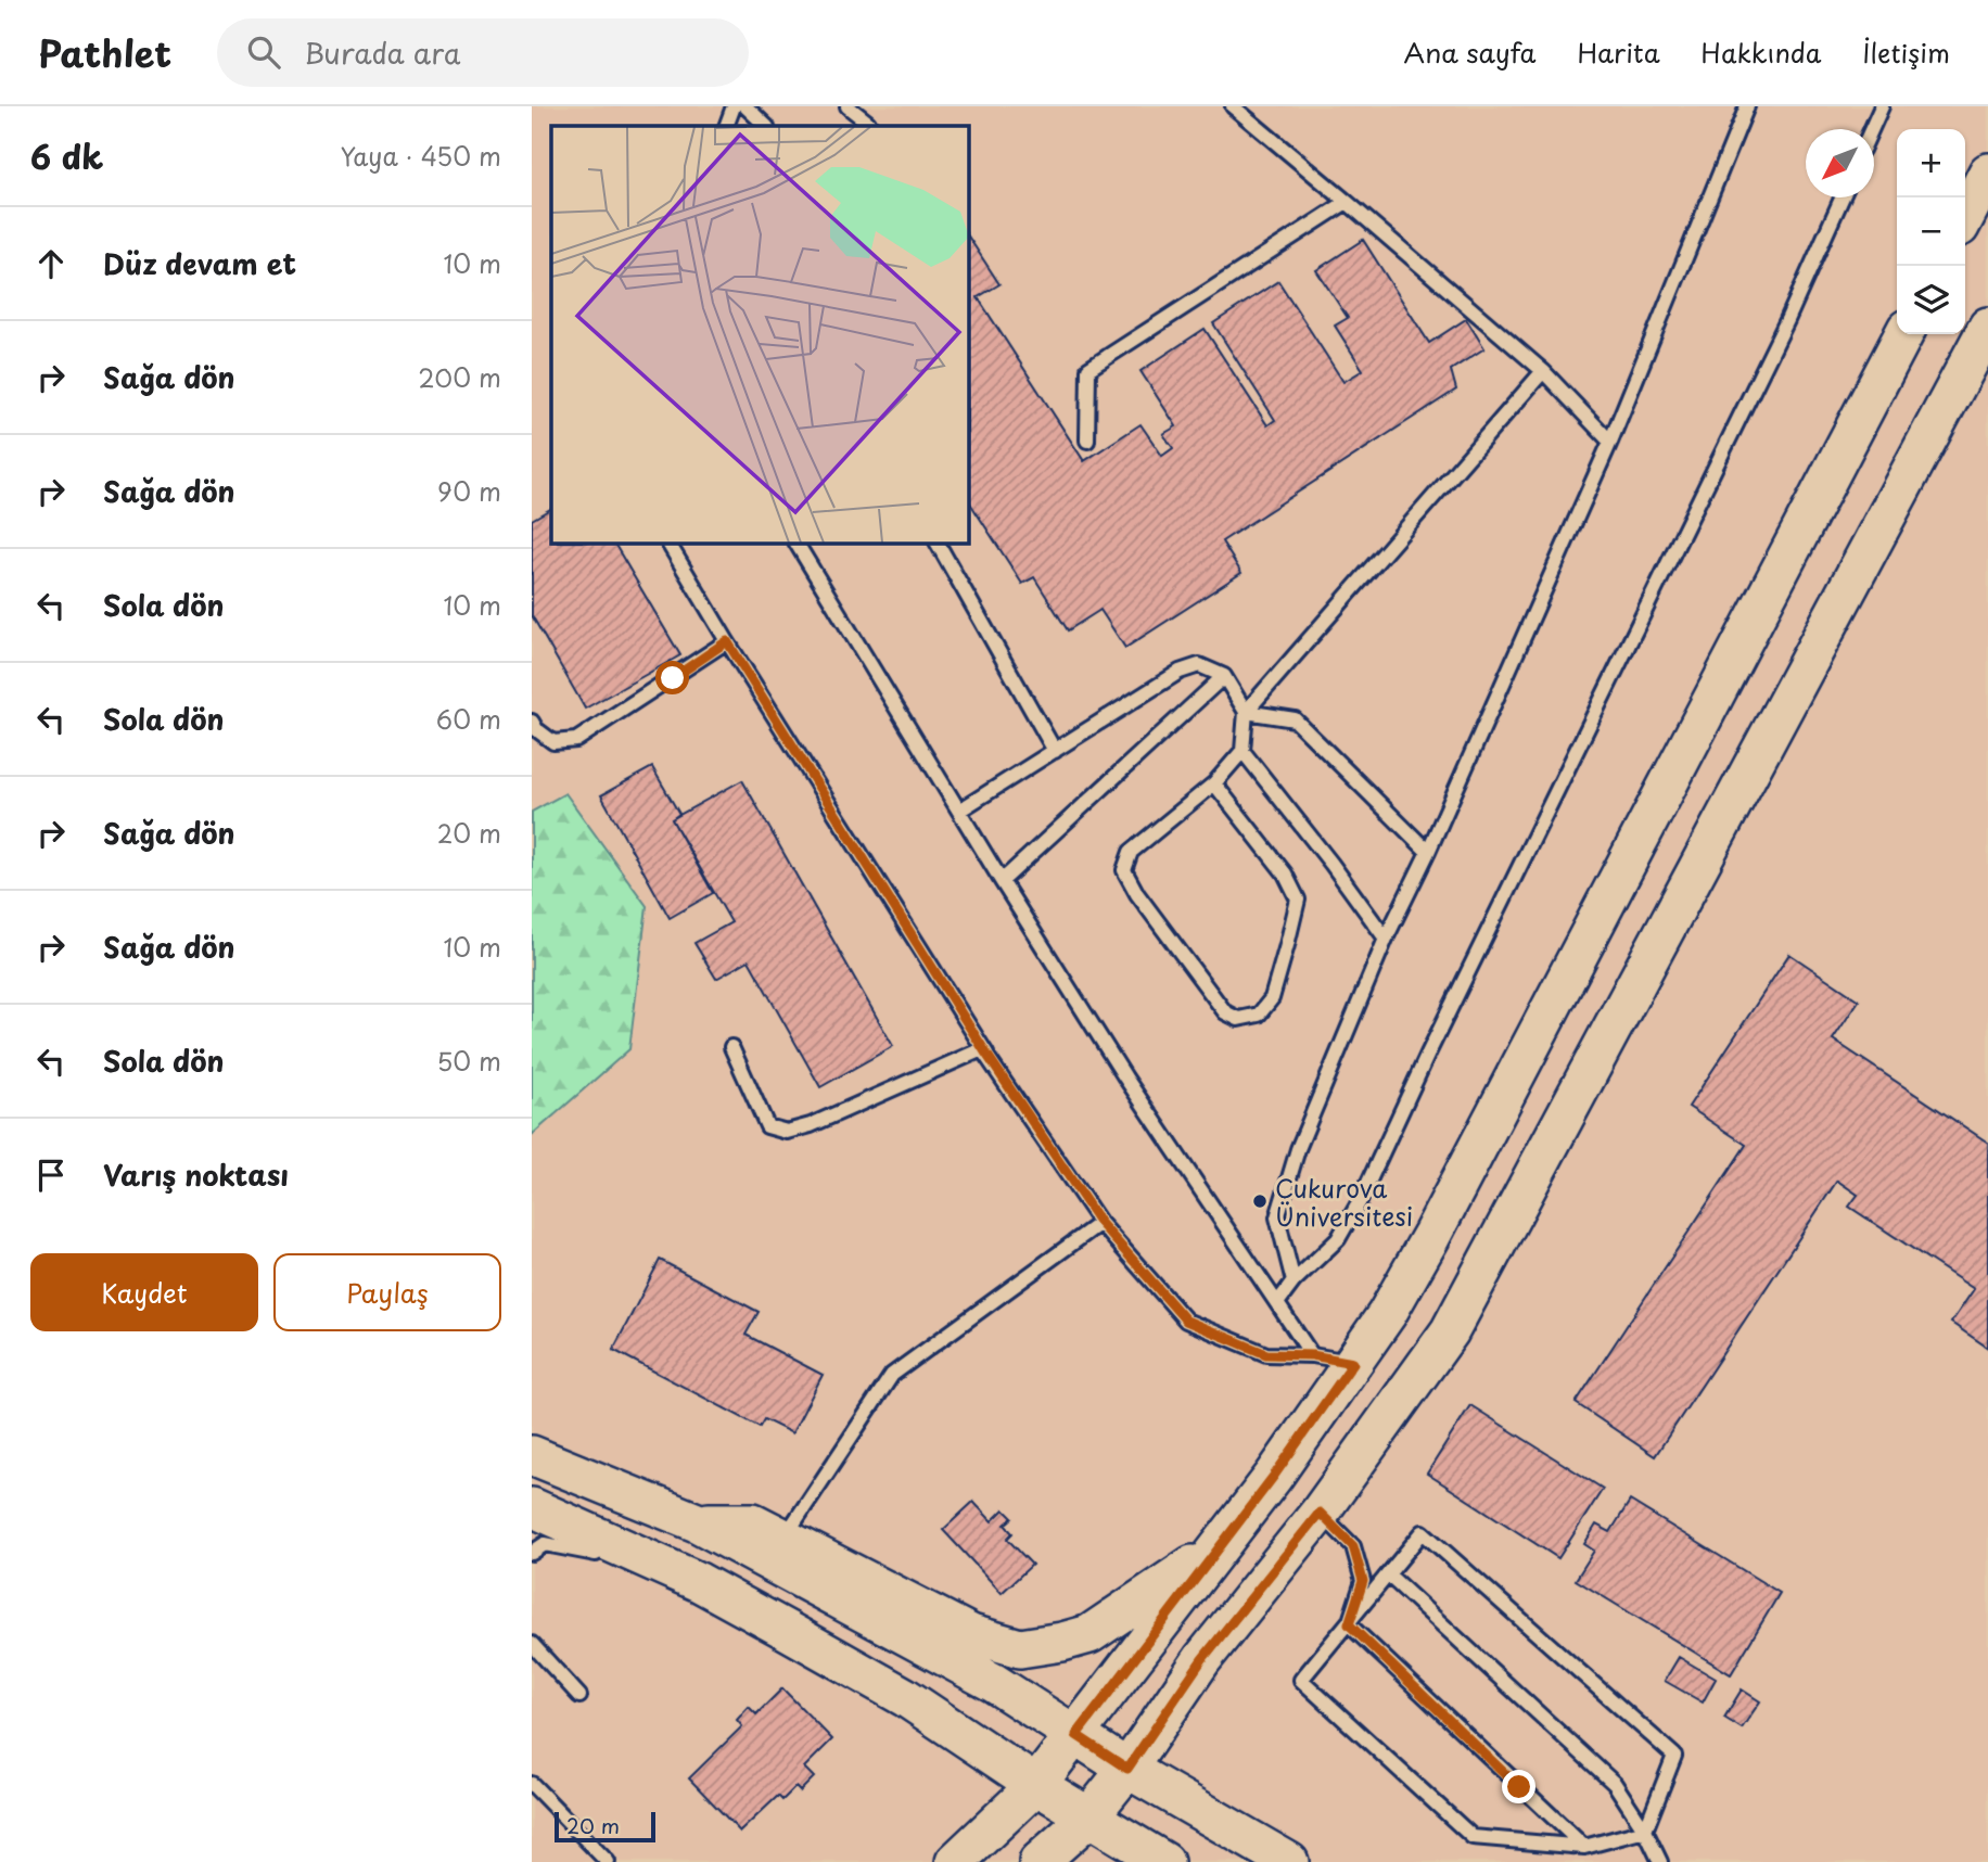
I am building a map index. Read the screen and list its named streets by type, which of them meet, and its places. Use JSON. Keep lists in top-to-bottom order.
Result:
{
  "places": ["Çukurova Üniversitesi"],
  "scale_bar": "20 m",
  "north": "bottom left",
  "page": {
    "header": "Pathlet",
    "search": "Burada ara",
    "nav": [
      "Ana sayfa",
      "Harita",
      "Hakkında",
      "İletişim"
    ],
    "heading": ["6 dk", "Yaya · 450 m"],
    "map_buttons": ["+", "−"],
    "list": [
      ["Düz devam et", "10 m"],
      ["Sağa dön", "200 m"],
      ["Sağa dön", "90 m"],
      ["Sola dön", "10 m"],
      ["Sola dön", "60 m"],
      ["Sağa dön", "20 m"],
      ["Sağa dön", "10 m"],
      ["Sola dön", "50 m"],
      "Varış noktası"
    ],
    "buttons": ["Kaydet", "Paylaş"],
    "scale": "20 m"
  }
}
